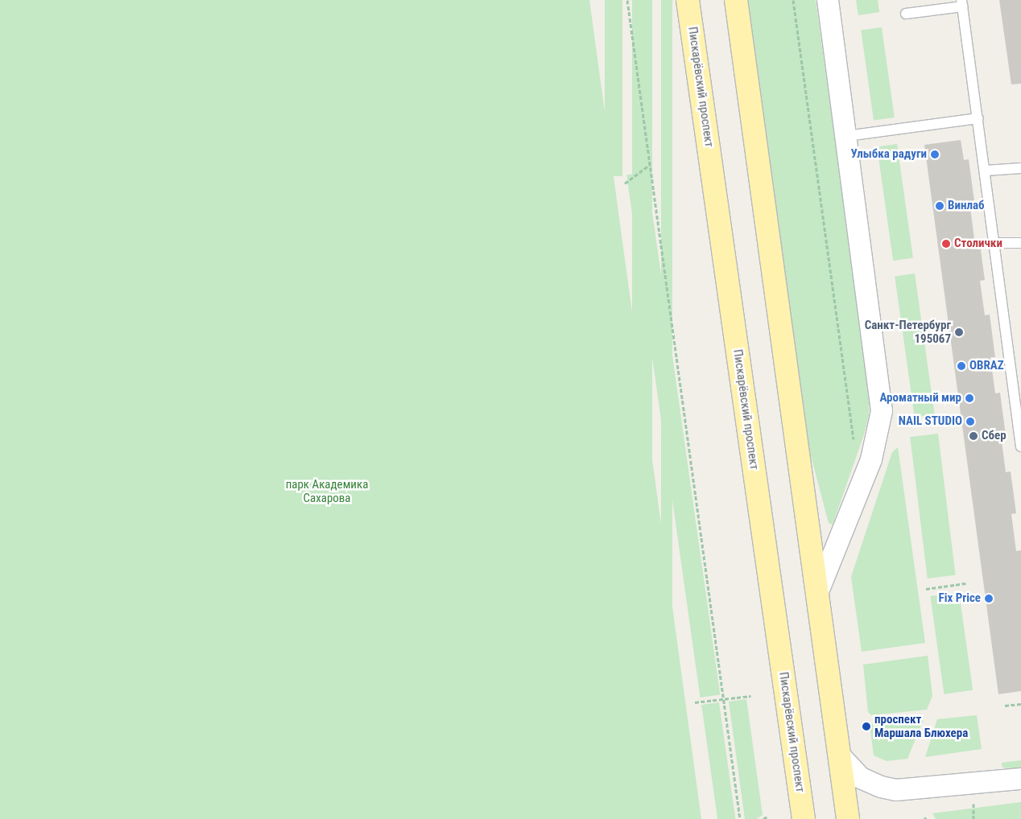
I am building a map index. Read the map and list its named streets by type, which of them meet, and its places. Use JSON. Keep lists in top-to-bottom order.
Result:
{
  "streets": {
    "main road": ["Пискарёвский проспект"]
  },
  "parks": ["парк Академика Сахарова"],
  "places": [
    "Улыбка радуги",
    "Винлаб",
    "Столички",
    "Санкт-Петербург 195067",
    "OBRAZ",
    "Ароматный мир",
    "NAIL STUDIO",
    "Сбер",
    "Fix Price",
    "проспект Маршала Блюхера"
  ]
}
